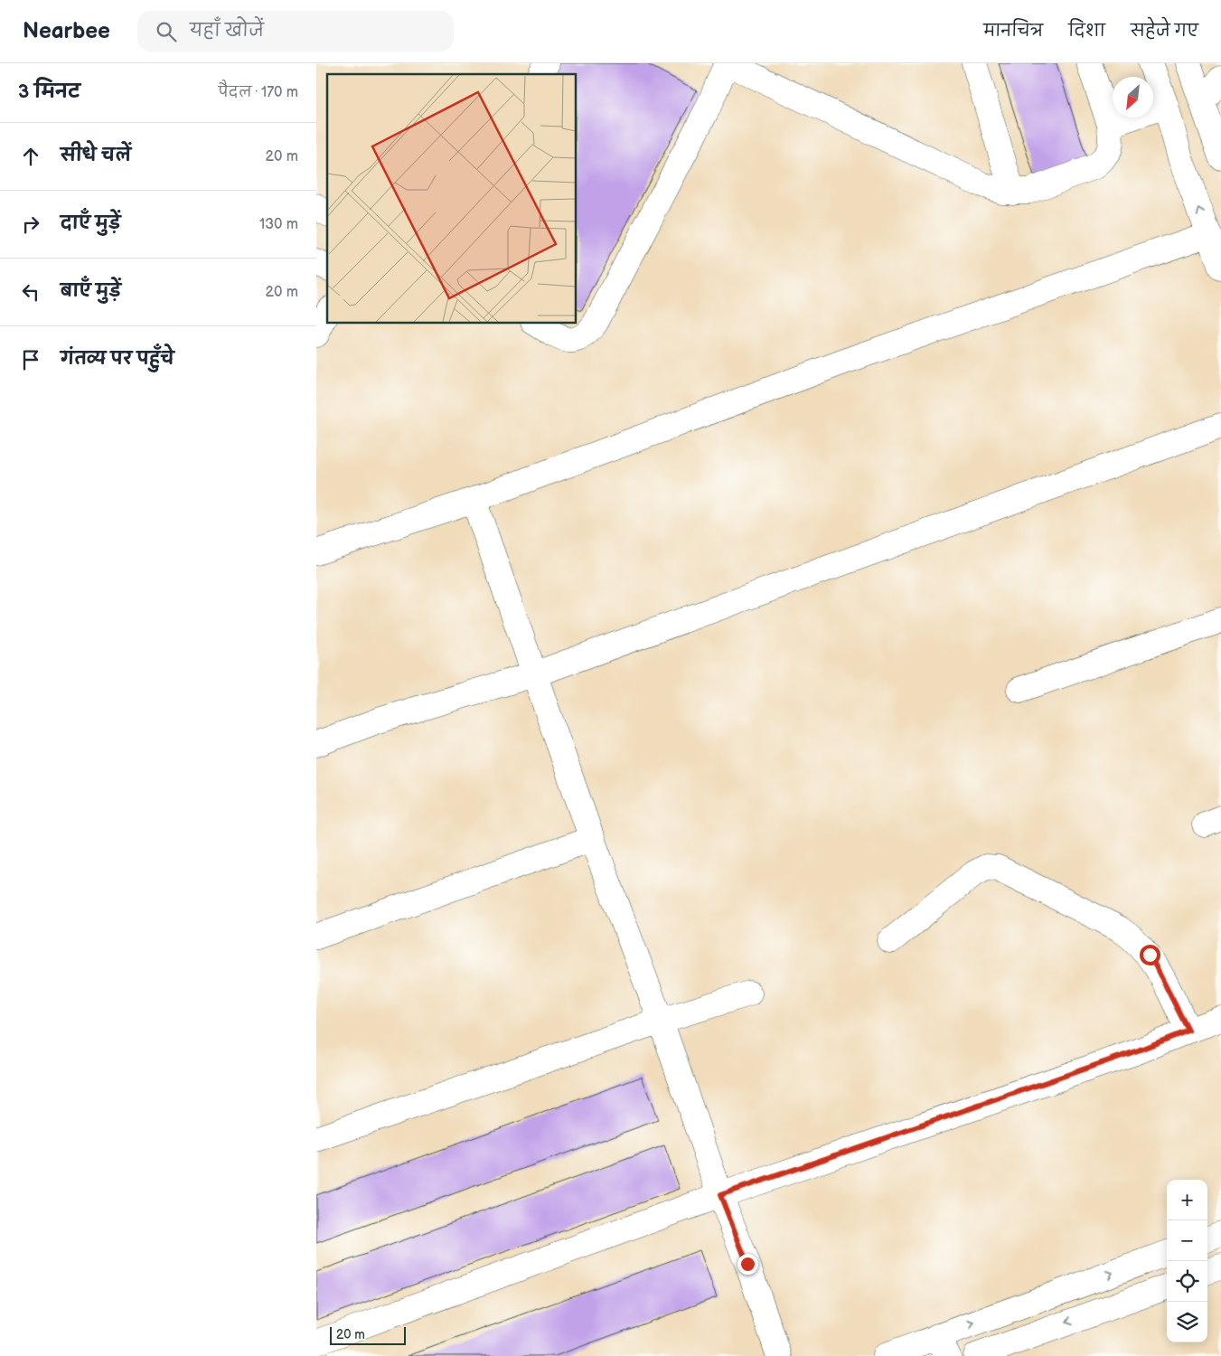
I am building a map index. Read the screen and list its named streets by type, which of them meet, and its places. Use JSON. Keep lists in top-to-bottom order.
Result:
{
  "scale_bar": "20 m",
  "north": "bottom left",
  "page": {
    "header": "Nearbee",
    "search": "यहाँ खोजें",
    "nav": ["मानचित्र", "दिशा", "सहेजे गए"],
    "heading": ["3 मिनट", "पैदल · 170 m"],
    "list": [
      ["सीधे चलें", "20 m"],
      ["दाएँ मुड़ें", "130 m"],
      ["बाएँ मुड़ें", "20 m"],
      "गंतव्य पर पहुँचे"
    ],
    "map_buttons": ["+", "−"],
    "scale": "20 m"
  }
}
